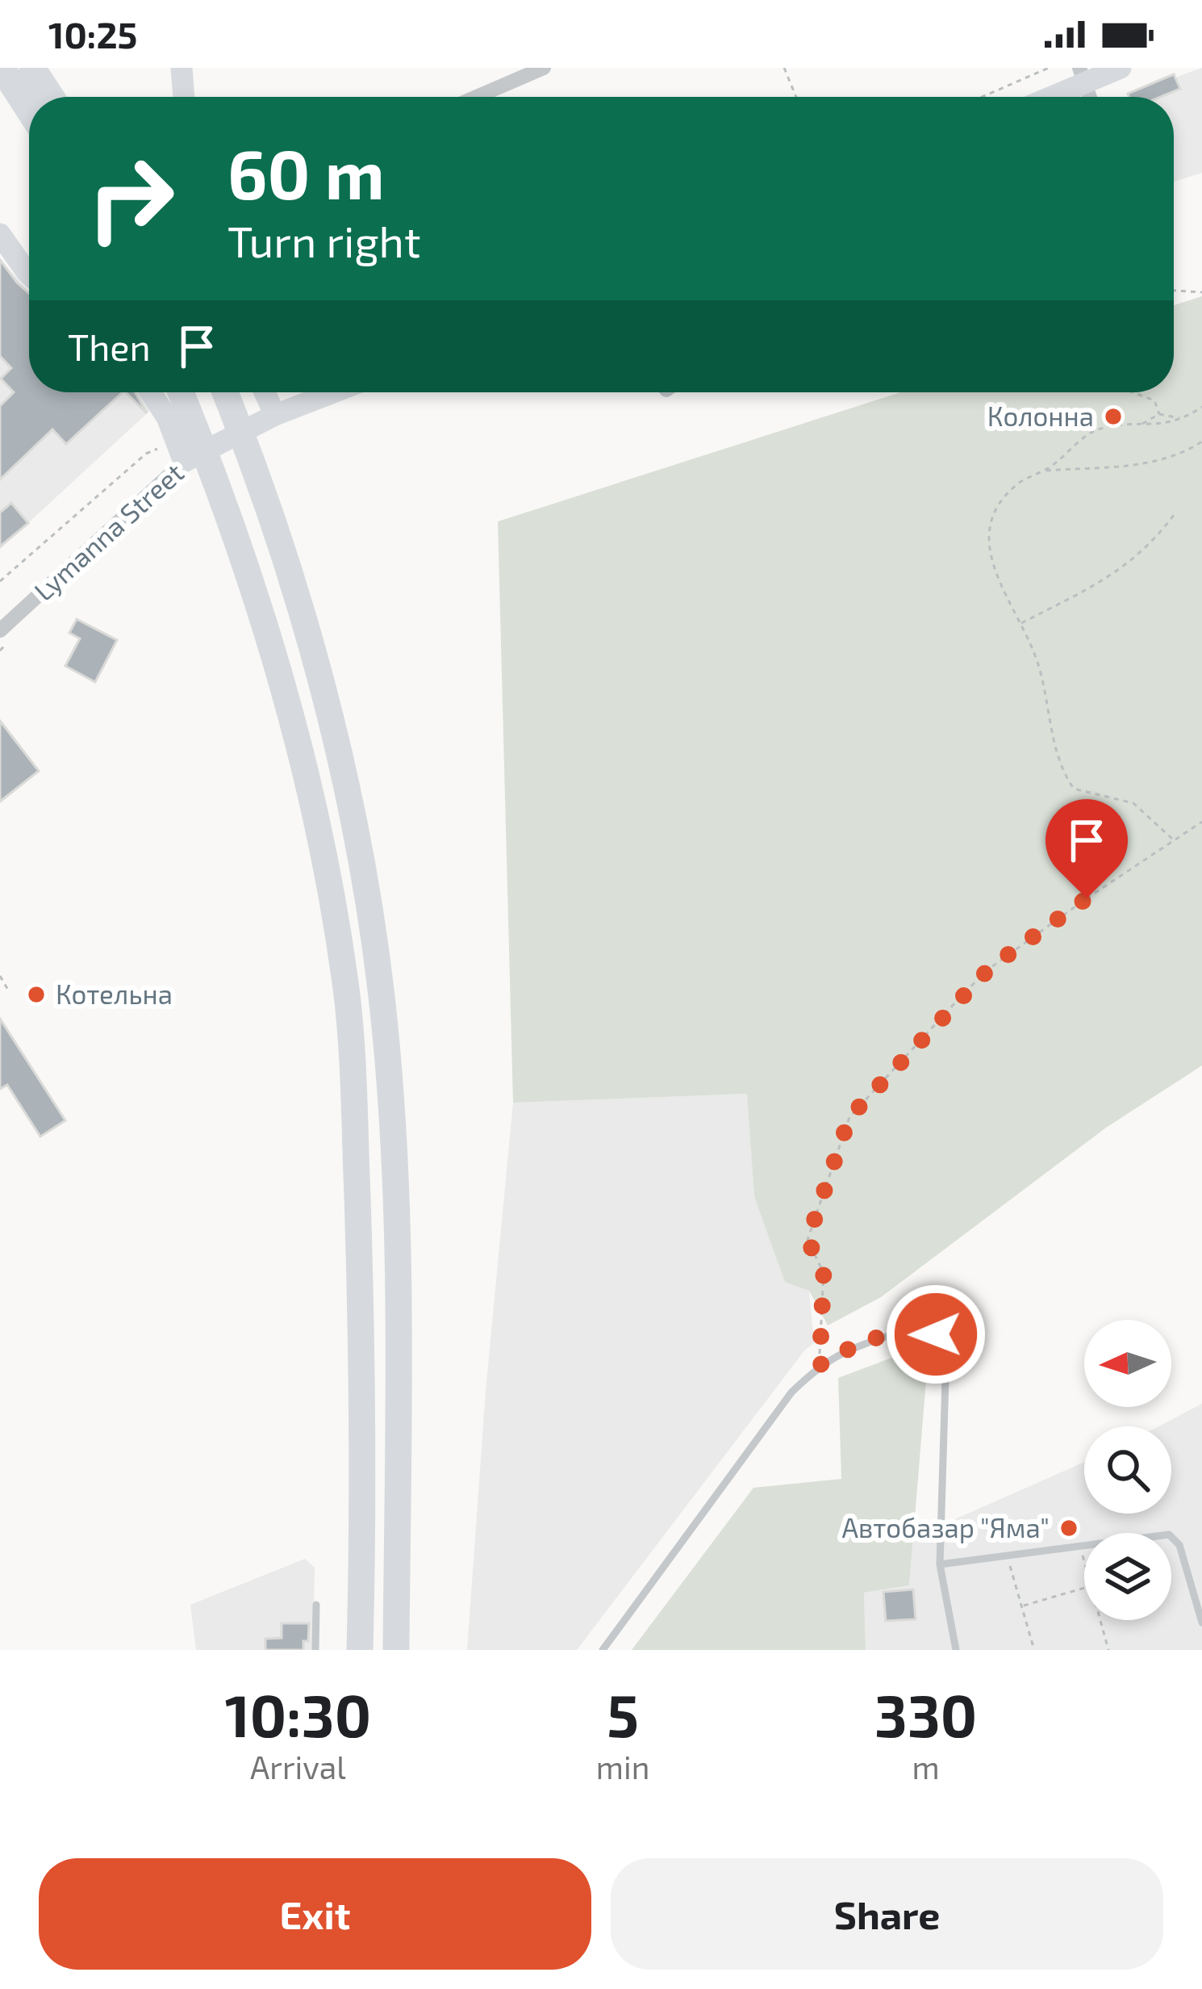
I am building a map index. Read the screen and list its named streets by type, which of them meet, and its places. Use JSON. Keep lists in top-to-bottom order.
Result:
{
  "streets": {
    "main road": ["Lymanna Street"]
  },
  "places": ["Колонна", "Котельна", "Автобазар \"Яма\""],
  "north": "left",
  "page": {
    "status": "10:25",
    "turn": ["60 m", "Turn right"],
    "then": "Then",
    "eta": [
      "10:30",
      "Arrival",
      "5",
      "min",
      "330",
      "m"
    ],
    "buttons": ["Exit", "Share"]
  }
}
